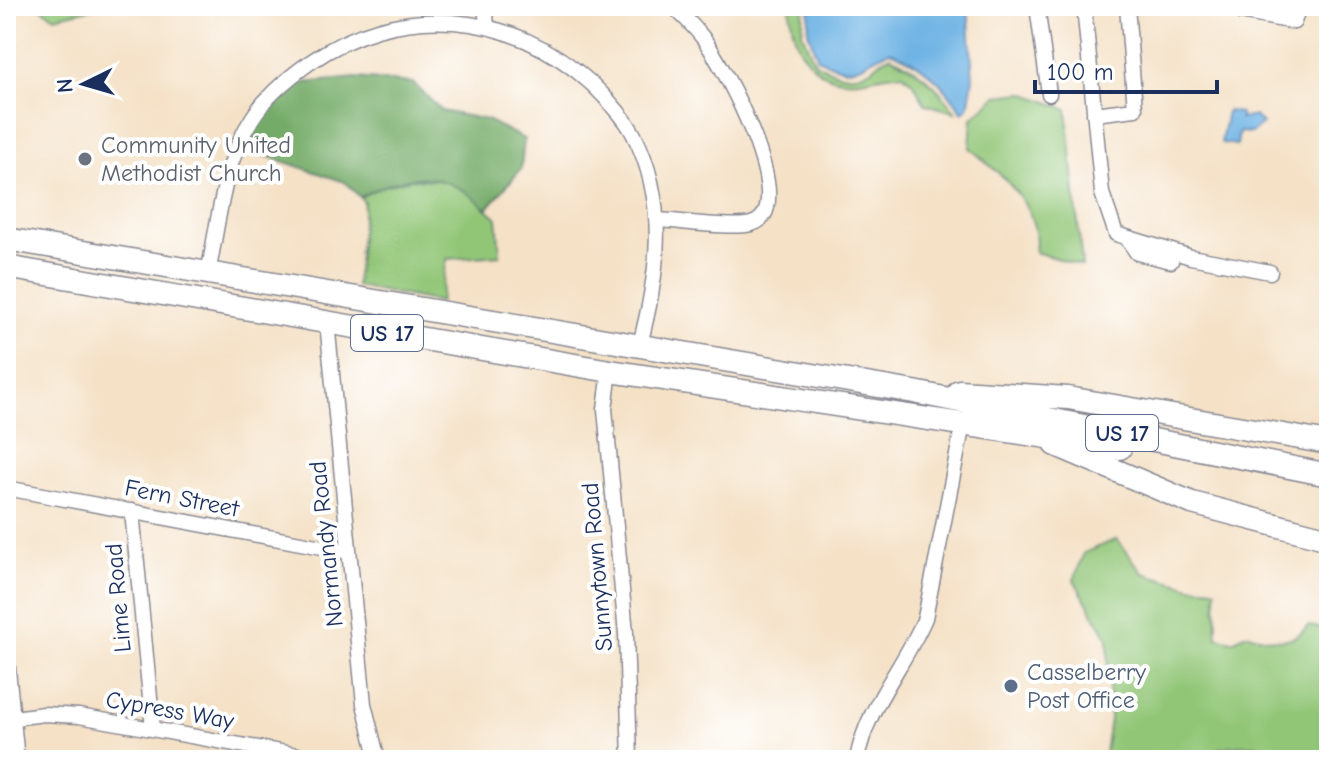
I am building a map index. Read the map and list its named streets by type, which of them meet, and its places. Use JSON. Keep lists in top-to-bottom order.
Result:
{
  "streets": {
    "main road": ["US 17"],
    "street": [
      "Fern Street",
      "Normandy Road",
      "Sunnytown Road",
      "Lime Road",
      "Cypress Way"
    ]
  },
  "crossings": [
    ["US 17", "Normandy Road"],
    ["US 17", "Sunnytown Road"],
    ["Fern Street", "Normandy Road"],
    ["Fern Street", "Lime Road"],
    ["Lime Road", "Cypress Way"]
  ],
  "places": ["Community United Methodist Church", "Casselberry Post Office"],
  "scale_bar": "100 m",
  "north": "left"
}
